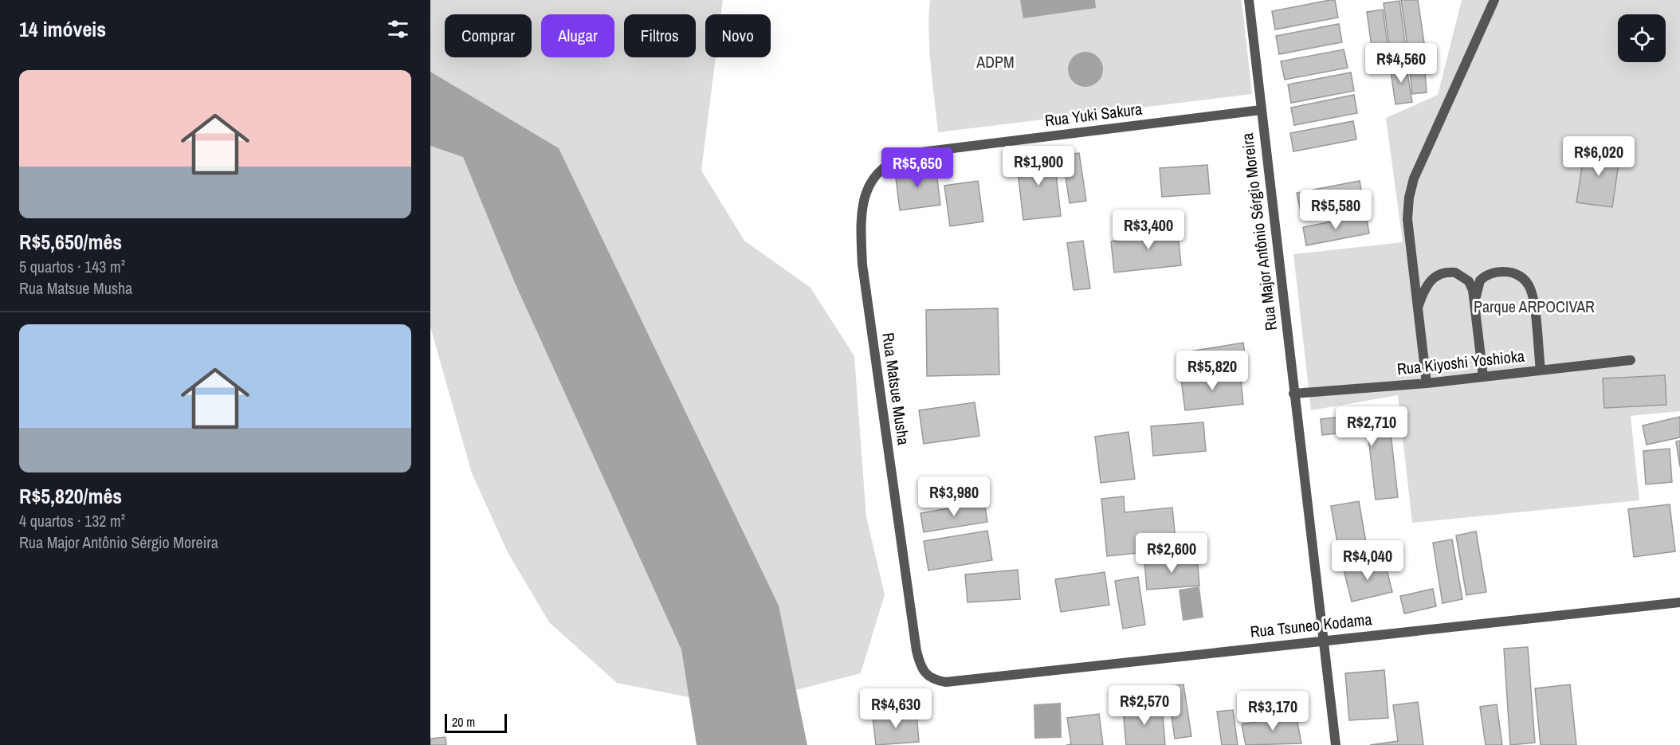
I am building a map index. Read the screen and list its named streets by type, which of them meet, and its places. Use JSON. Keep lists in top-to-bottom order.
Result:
{
  "streets": {
    "street": [
      "Rua Yuki Sakura",
      "Rua Major Antônio Sérgio Moreira",
      "Rua Kiyoshi Yoshioka",
      "Rua Matsue Musha",
      "Rua Tsuneo Kodama"
    ]
  },
  "crossings": [
    ["Rua Yuki Sakura", "Rua Major Antônio Sérgio Moreira"],
    ["Rua Yuki Sakura", "Rua Matsue Musha"],
    ["Rua Major Antônio Sérgio Moreira", "Rua Kiyoshi Yoshioka"],
    ["Rua Major Antônio Sérgio Moreira", "Rua Tsuneo Kodama"],
    ["Rua Matsue Musha", "Rua Tsuneo Kodama"]
  ],
  "parks": ["ADPM", "Parque ARPOCIVAR"],
  "scale_bar": "20 m",
  "page": {
    "heading": "14 imóveis",
    "chip": [
      "Comprar",
      "Alugar",
      "Filtros",
      "Novo"
    ],
    "price": [
      "R$4,560",
      "R$6,020",
      "R$1,900",
      "R$5,650",
      "R$5,580",
      "R$3,400",
      "R$5,820",
      "R$2,710",
      "R$3,980",
      "R$2,600",
      "R$4,040",
      "R$2,570",
      "R$4,630",
      "R$3,170"
    ],
    "list": [
      {
        "name": "R$5,650/mês",
        "note": "5 quartos · 143 m² · Rua Matsue Musha"
      },
      {
        "name": "R$5,820/mês",
        "note": "4 quartos · 132 m² · Rua Major Antônio Sérgio Moreira"
      }
    ],
    "scale": "20 m"
  }
}
